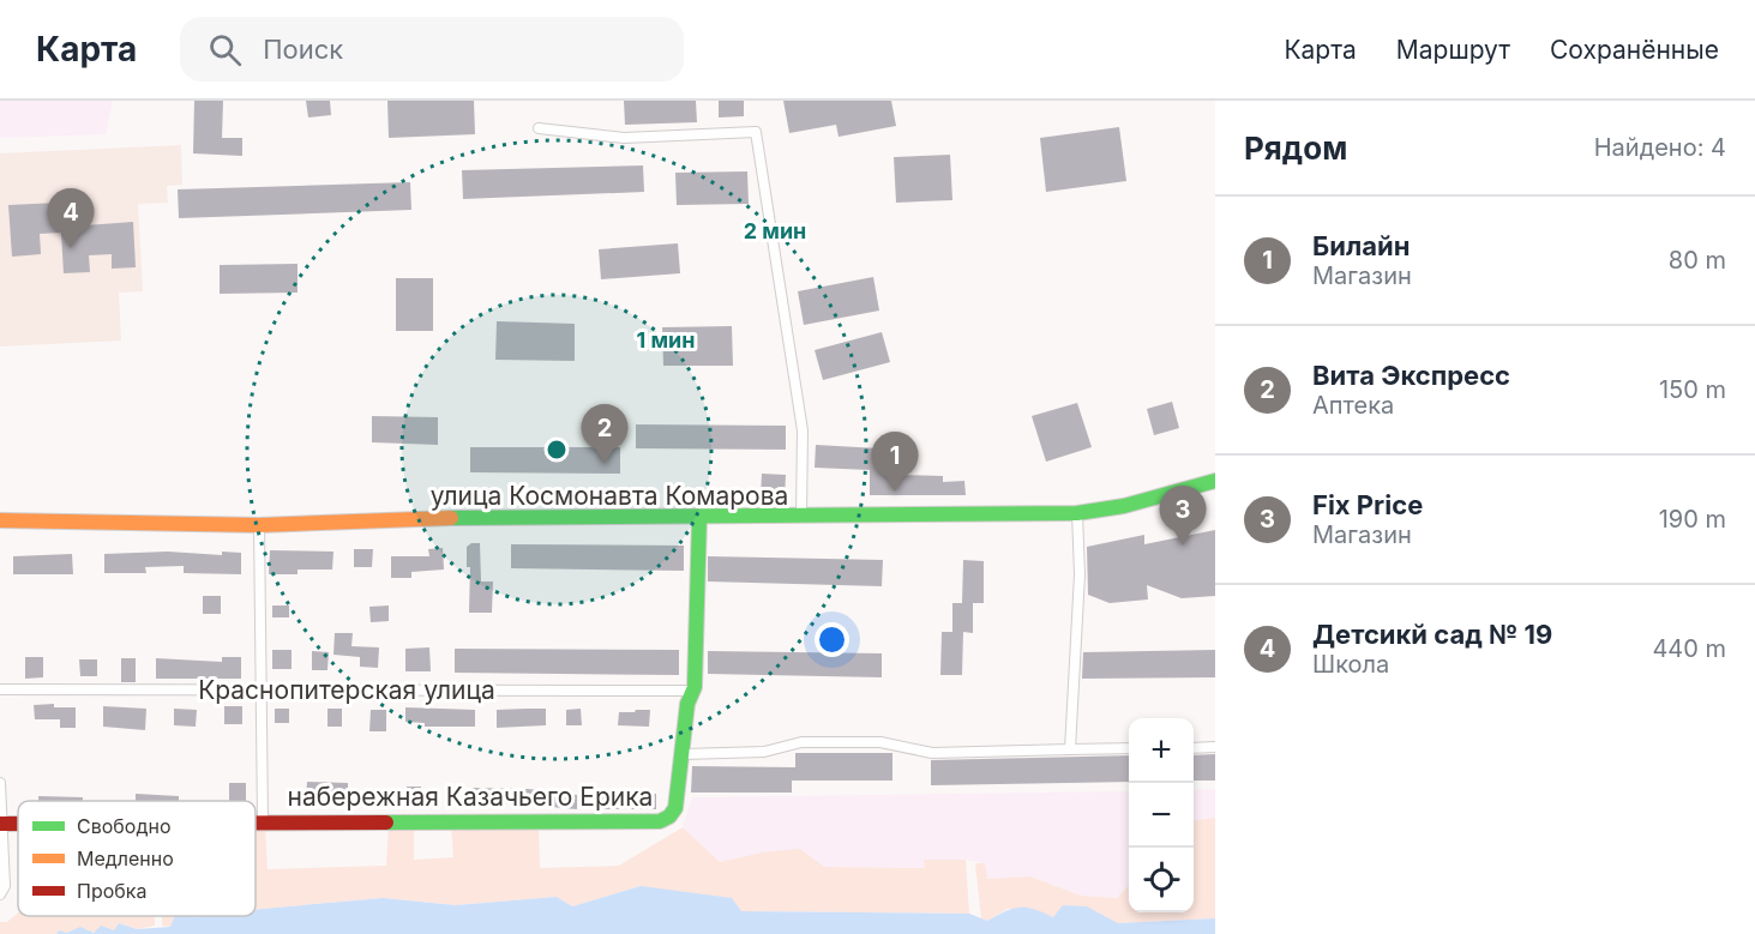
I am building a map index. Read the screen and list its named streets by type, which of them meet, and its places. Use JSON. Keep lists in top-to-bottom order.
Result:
{
  "streets": {
    "main road": ["улица Космонавта Комарова", "набережная Казачьего Ерика"],
    "street": ["Краснопитерская улица"]
  },
  "legend": ["Свободно", "Медленно", "Пробка"],
  "page": {
    "header": "Карта",
    "search": "Поиск",
    "nav": ["Карта", "Маршрут", "Сохранённые"],
    "heading": ["Рядом", "Найдено: 4"],
    "pins": [
      "4",
      "2",
      "1",
      "3"
    ],
    "list": [
      {
        "mark": "1",
        "name": "Билайн",
        "note": "Магазин",
        "value": "80 m"
      },
      {
        "mark": "2",
        "name": "Вита Экспресс",
        "note": "Аптека",
        "value": "150 m"
      },
      {
        "mark": "3",
        "name": "Fix Price",
        "note": "Магазин",
        "value": "190 m"
      },
      {
        "mark": "4",
        "name": "Детсикй сад № 19",
        "note": "Школа",
        "value": "440 m"
      }
    ],
    "map_buttons": ["+", "−"]
  },
  "rings": ["2 мин", "1 мин"]
}
